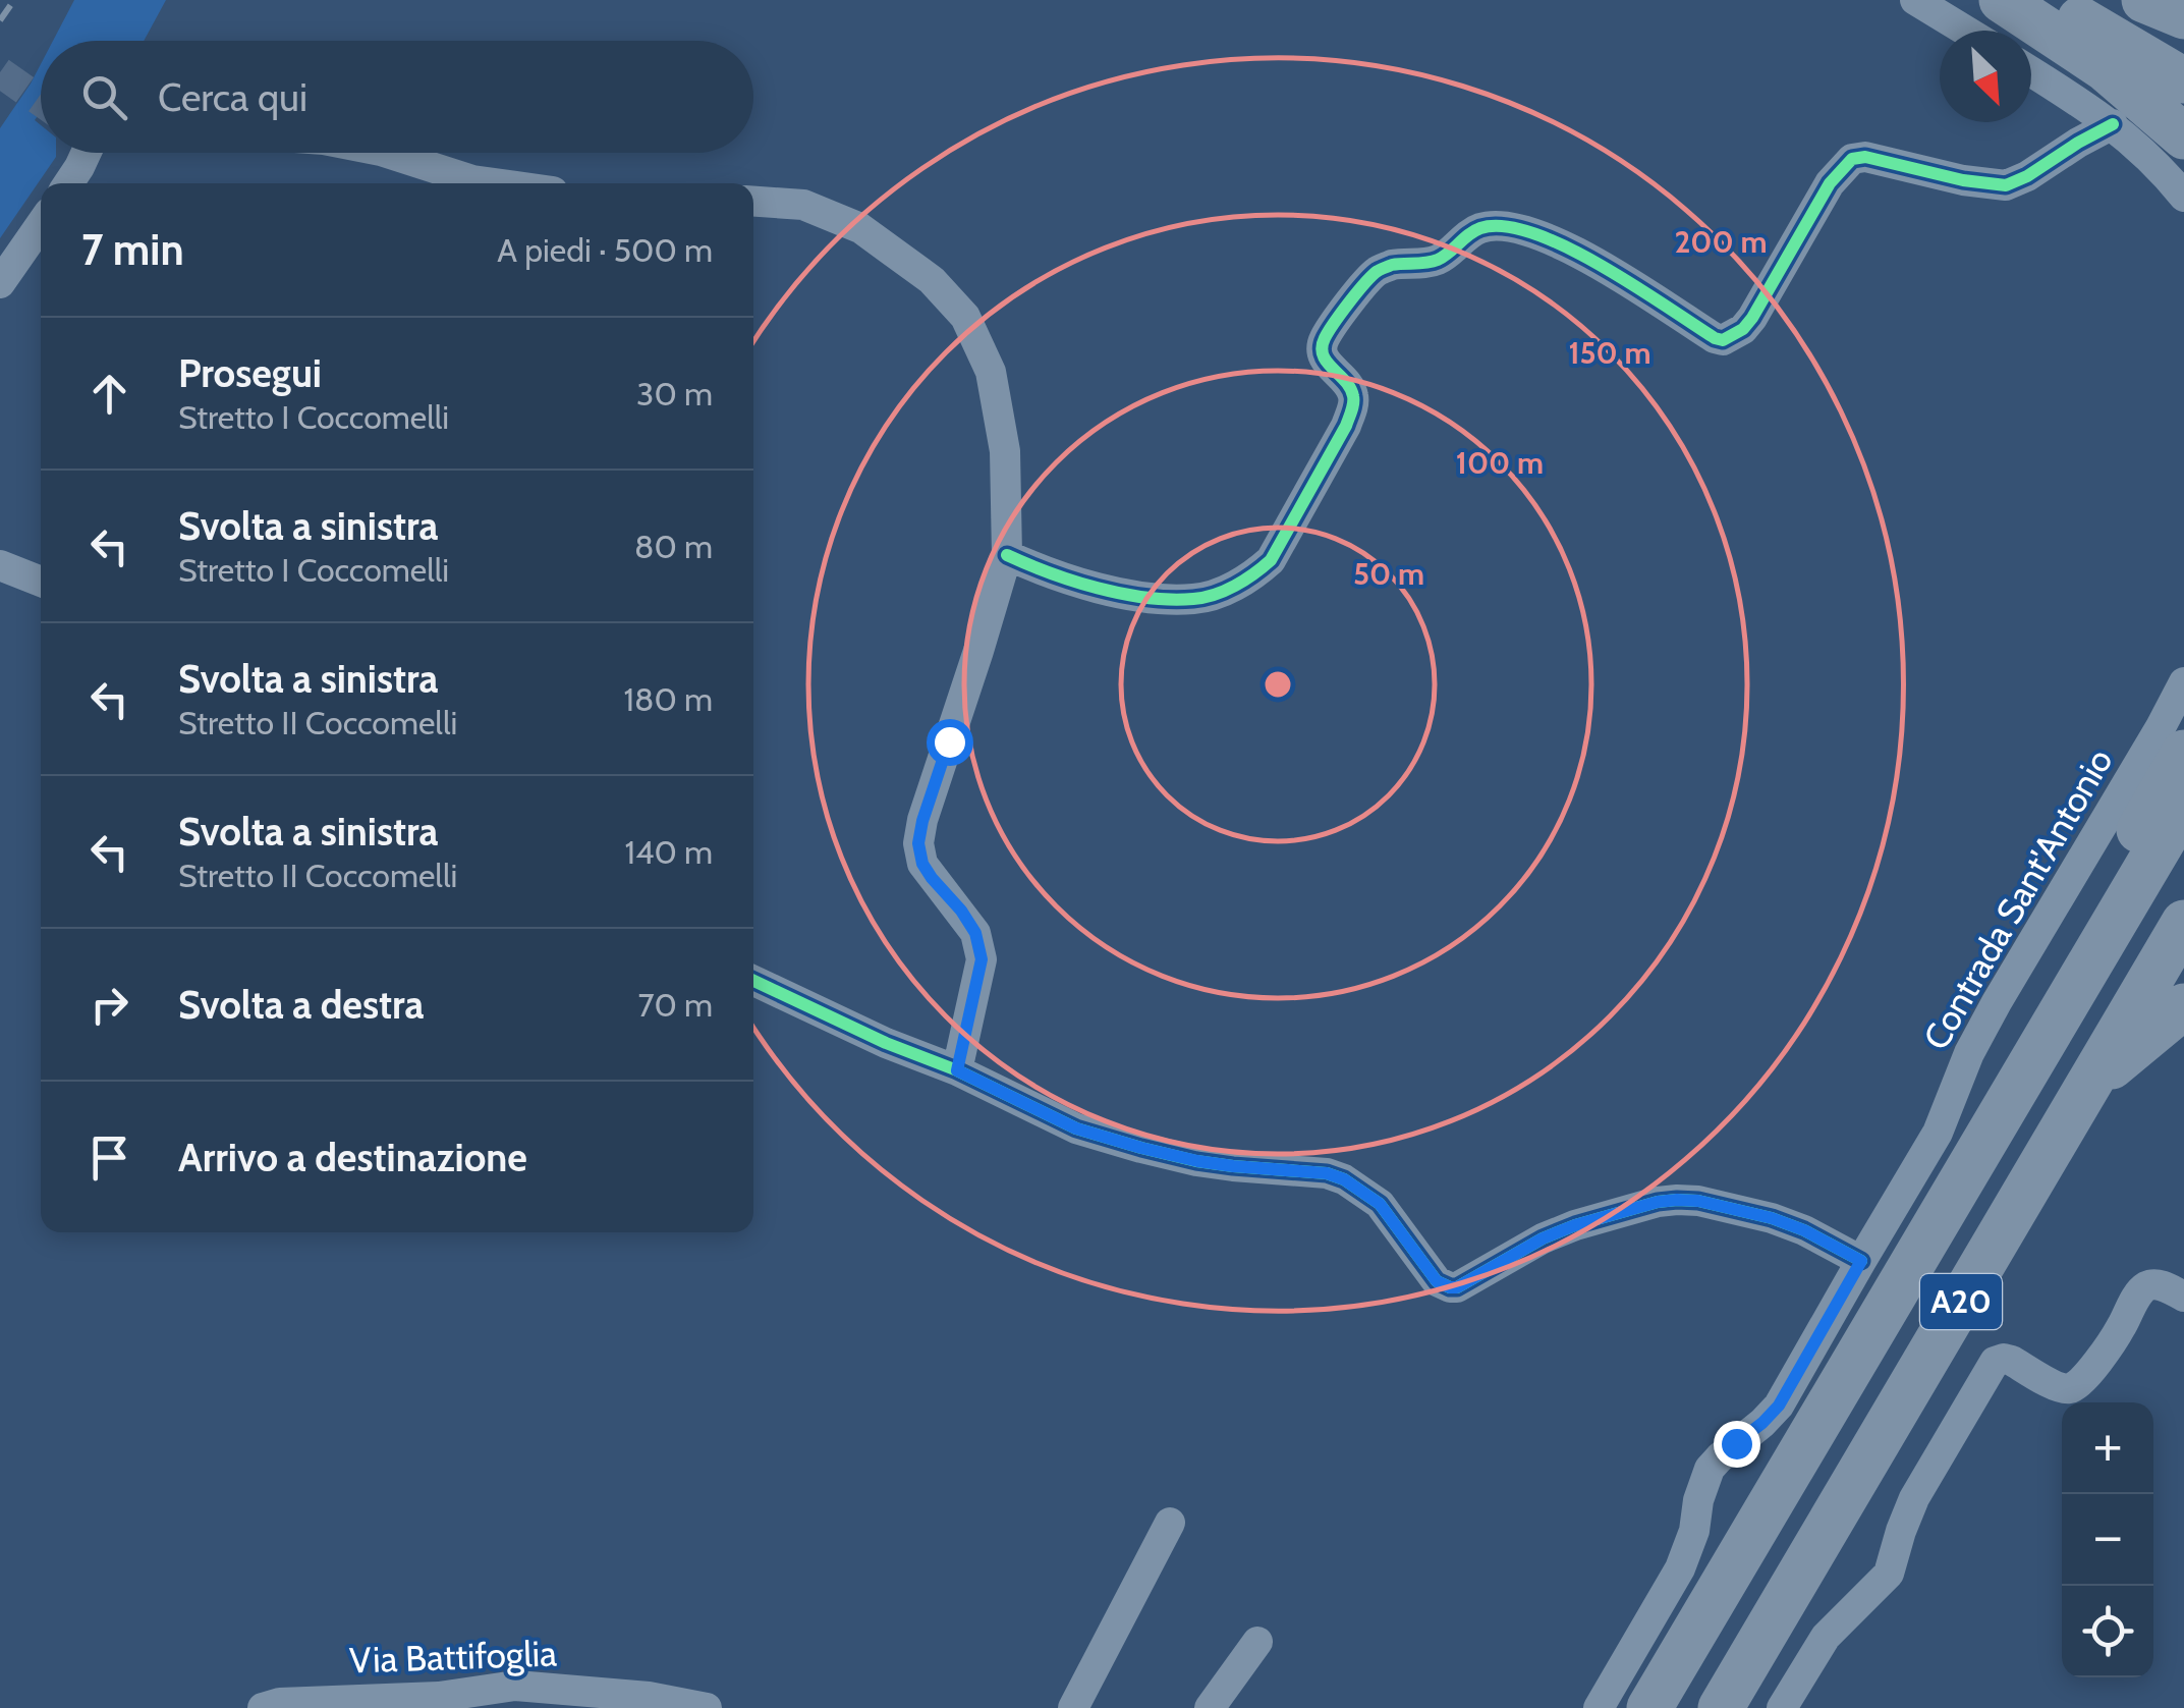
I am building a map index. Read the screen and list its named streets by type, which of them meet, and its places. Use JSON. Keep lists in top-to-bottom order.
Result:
{
  "streets": {
    "highway": ["A20"],
    "street": ["Contrada Sant'Antonio", "Via Battifoglia"]
  },
  "north": "bottom right",
  "page": {
    "search": "Cerca qui",
    "heading": ["7 min", "A piedi · 500 m"],
    "list": [
      ["Prosegui", "Stretto I Coccomelli", "30 m"],
      ["Svolta a sinistra", "Stretto I Coccomelli", "80 m"],
      ["Svolta a sinistra", "Stretto II Coccomelli", "180 m"],
      ["Svolta a sinistra", "Stretto II Coccomelli", "140 m"],
      ["Svolta a destra", "70 m"],
      "Arrivo a destinazione"
    ],
    "map_buttons": ["+", "−"]
  },
  "rings": [
    "200 m",
    "150 m",
    "100 m",
    "50 m"
  ]
}
